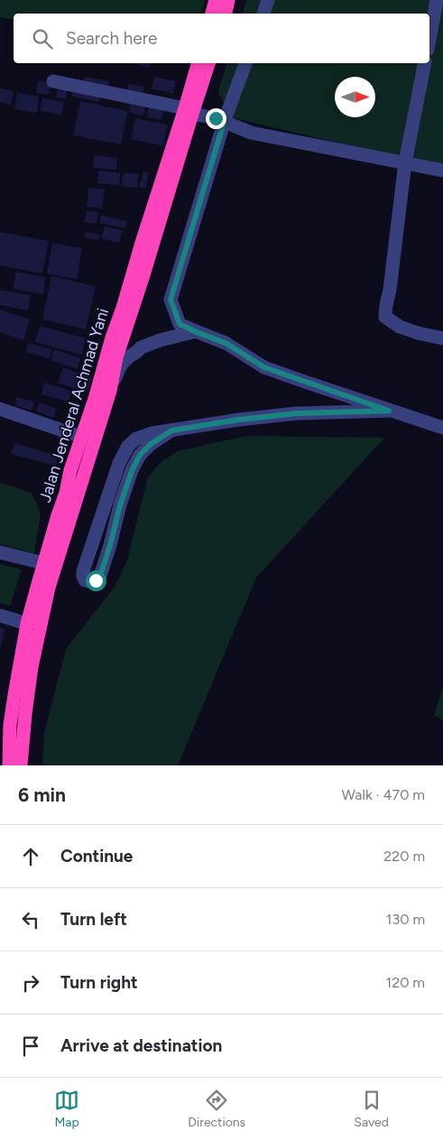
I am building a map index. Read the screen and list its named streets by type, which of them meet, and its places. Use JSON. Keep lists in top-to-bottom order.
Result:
{
  "streets": {
    "highway": ["Jalan Jenderal Achmad Yani"]
  },
  "north": "right",
  "page": {
    "search": "Search here",
    "heading": ["6 min", "Walk · 470 m"],
    "list": [
      ["Continue", "220 m"],
      ["Turn left", "130 m"],
      ["Turn right", "120 m"],
      "Arrive at destination"
    ],
    "nav": ["Map", "Directions", "Saved"]
  }
}
